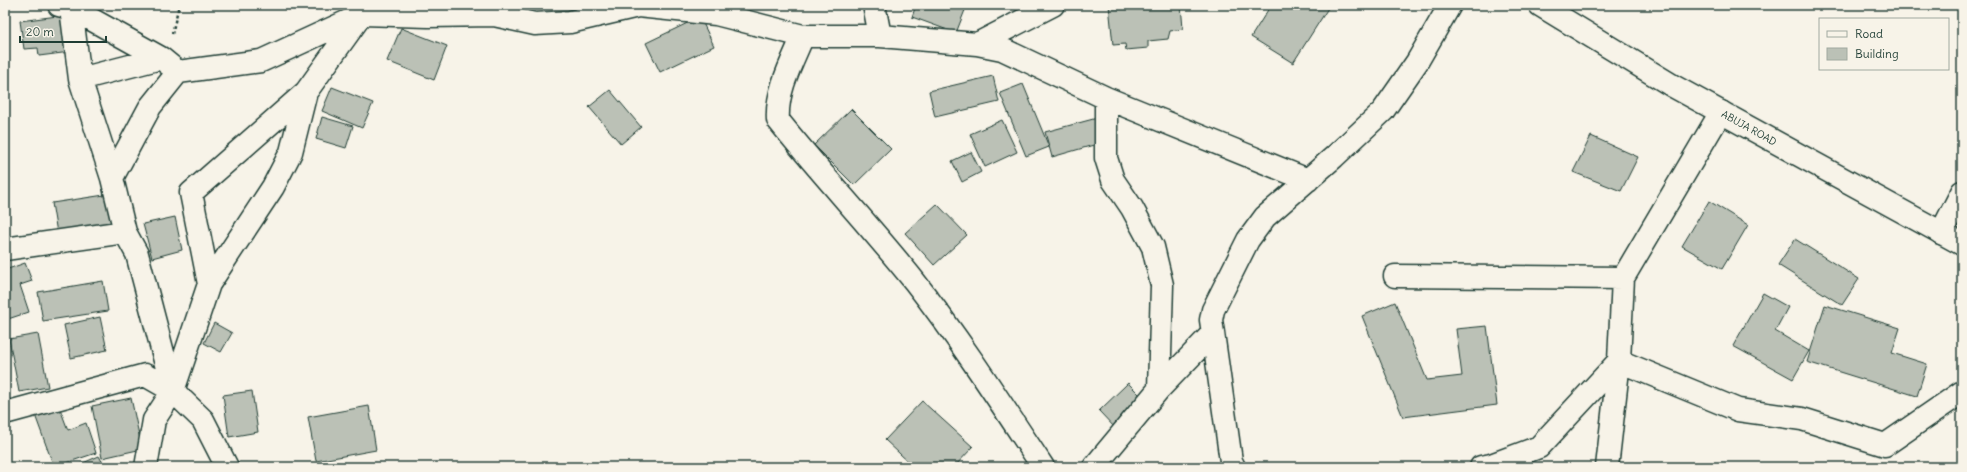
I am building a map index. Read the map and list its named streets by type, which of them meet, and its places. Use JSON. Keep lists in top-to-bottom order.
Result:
{
  "streets": {
    "street": ["ABUJA ROAD"]
  },
  "legend": ["Road", "Building"],
  "scale_bar": "20 m"
}
